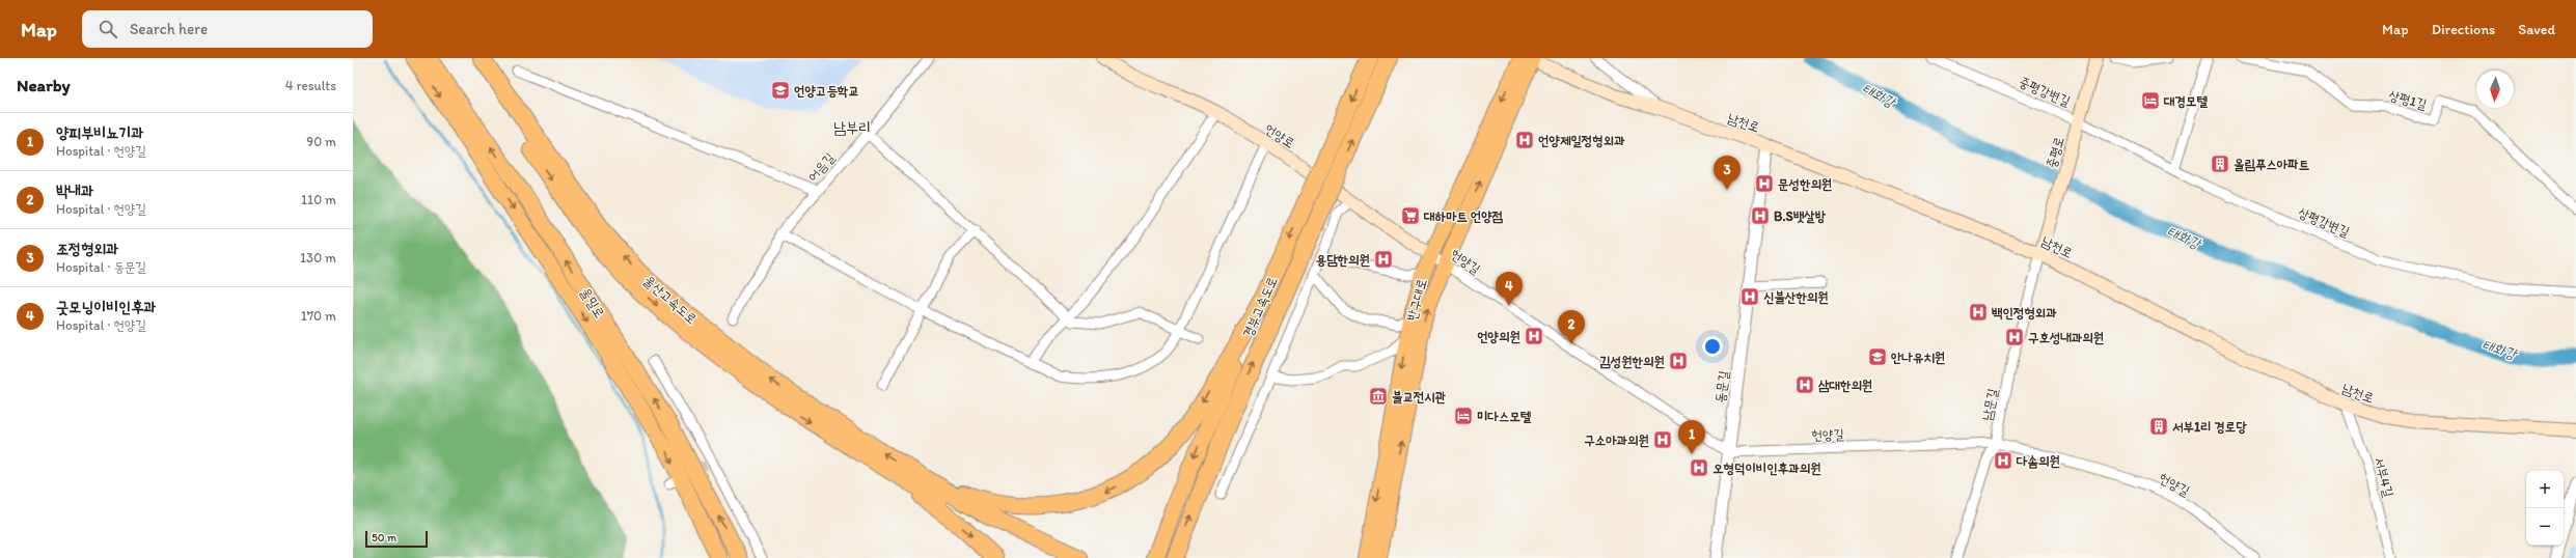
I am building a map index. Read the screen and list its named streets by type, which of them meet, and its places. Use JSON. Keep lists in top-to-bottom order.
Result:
{
  "streets": {
    "highway": ["울산고속도로", "울밀로", "경부고속도로"],
    "main road": [
      "남천로",
      "언양로",
      "중평로",
      "반구대로"
    ],
    "street": [
      "중평강변길",
      "상평1길",
      "어음길",
      "상평강변길",
      "헌양길",
      "동문길",
      "남문길",
      "서부4길"
    ]
  },
  "crossings": [
    ["중평강변길", "중평로"],
    ["중평강변길", "상평강변길"],
    ["남천로", "중평로"],
    ["남천로", "반구대로"],
    ["남천로", "동문길"],
    ["남천로", "남문길"],
    ["남천로", "서부4길"],
    ["언양로", "헌양길"],
    ["언양로", "반구대로"],
    ["중평로", "상평강변길"],
    ["중평로", "남문길"],
    ["헌양길", "반구대로"],
    ["헌양길", "동문길"],
    ["헌양길", "남문길"]
  ],
  "districts": ["남부리"],
  "water": ["태화강"],
  "places": {
    "school or university": ["언양고등학교", "안나유치원"],
    "hotel": ["대경모텔", "미다스모텔"],
    "hospital": [
      "언양제일정형외과",
      "문성한의원",
      "B.S뱃살방",
      "용담한의원",
      "신불산한의원",
      "백인정형외과",
      "언양의원",
      "구호성내과의원",
      "김성원한의원",
      "삼대한의원",
      "구소아과의원",
      "다솜의원",
      "오형덕이비인후과의원"
    ],
    "building": ["올림푸스아파트", "서부1리 경로당"],
    "supermarket": ["대하마트 언양점"],
    "museum": ["불교전시관"]
  },
  "scale_bar": "50 m",
  "north": "bottom",
  "page": {
    "header": "Map",
    "search": "Search here",
    "nav": ["Map", "Directions", "Saved"],
    "heading": ["Nearby", "4 results"],
    "list": [
      {
        "mark": "1",
        "name": "양피부비뇨기과",
        "note": "Hospital · 헌양길",
        "value": "90 m"
      },
      {
        "mark": "2",
        "name": "박내과",
        "note": "Hospital · 헌양길",
        "value": "110 m"
      },
      {
        "mark": "3",
        "name": "조정형외과",
        "note": "Hospital · 동문길",
        "value": "130 m"
      },
      {
        "mark": "4",
        "name": "굿모닝이비인후과",
        "note": "Hospital · 헌양길",
        "value": "170 m"
      }
    ],
    "pins": [
      "3",
      "4",
      "2",
      "1"
    ],
    "map_buttons": ["+", "−"],
    "scale": "50 m"
  }
}
